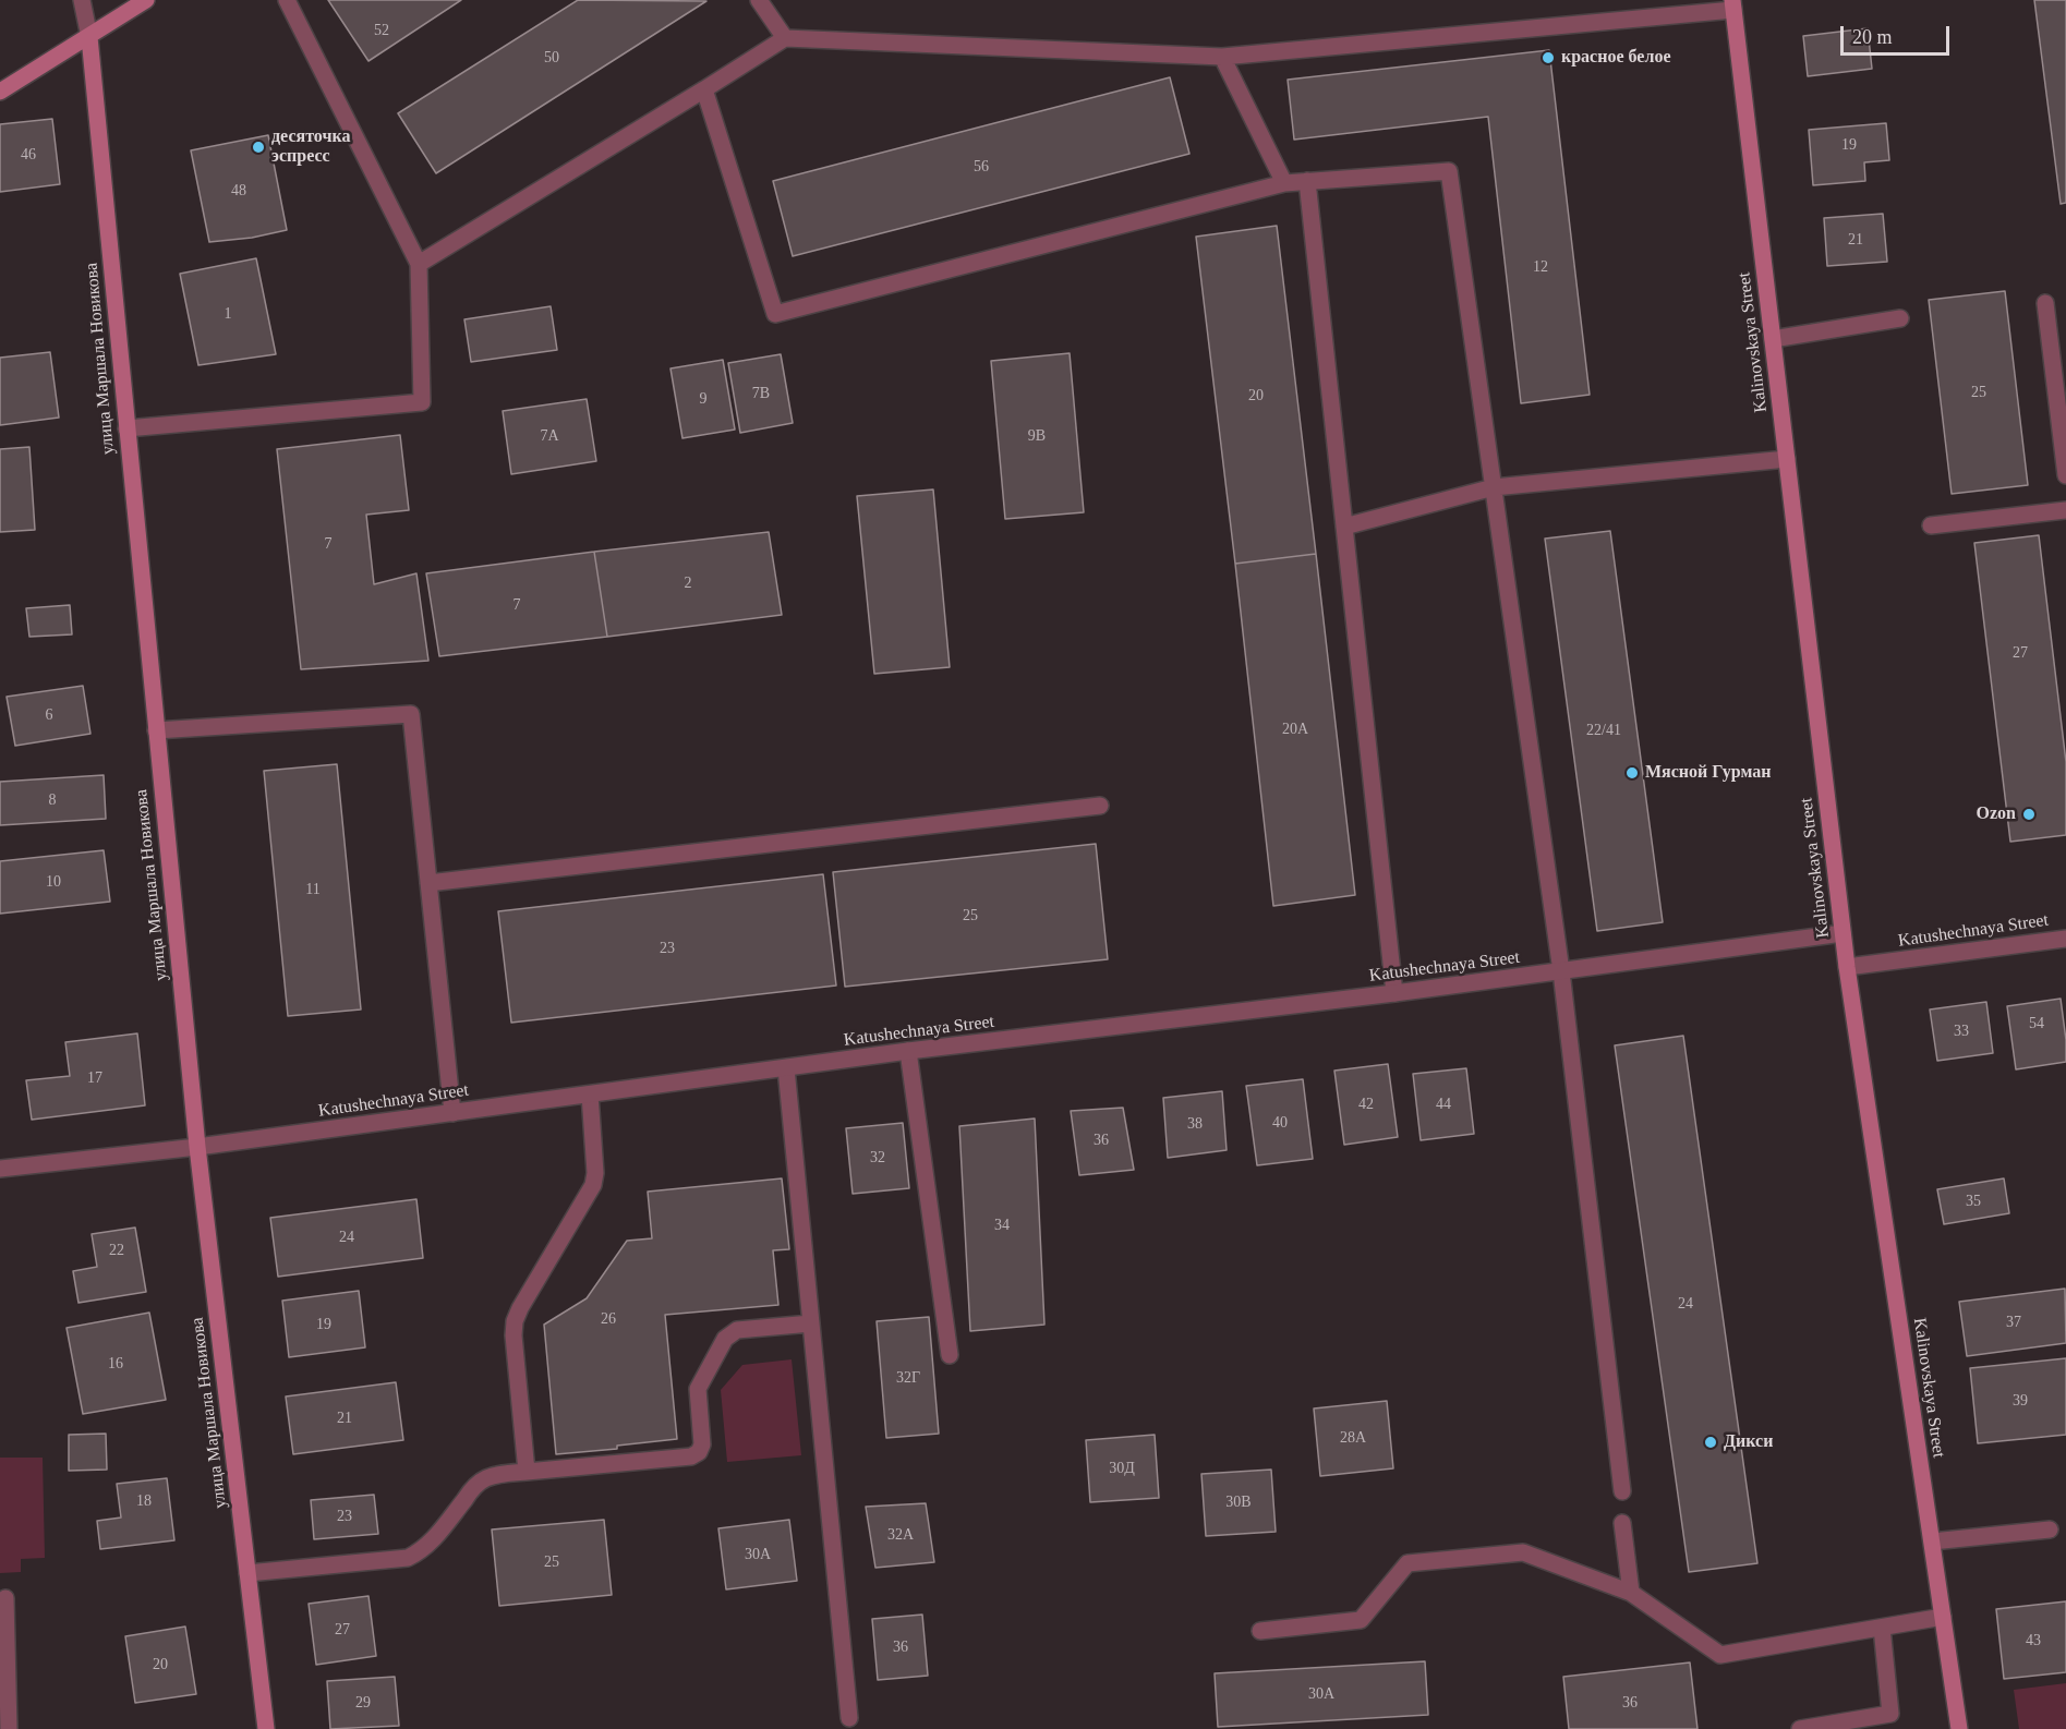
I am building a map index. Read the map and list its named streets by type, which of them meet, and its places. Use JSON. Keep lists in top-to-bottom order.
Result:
{
  "streets": {
    "main road": ["Kalinovskaya Street", "улица Маршала Новикова"],
    "street": ["Katushechnaya Street"]
  },
  "crossings": [
    ["Kalinovskaya Street", "Katushechnaya Street"],
    ["улица Маршала Новикова", "Katushechnaya Street"]
  ],
  "places": [
    "красное белое",
    "десяточка эспресс",
    "Мясной Гурман",
    "Ozon",
    "Дикси"
  ],
  "house_numbers": [
    "52",
    "50",
    "19",
    "46",
    "56",
    "48",
    "21",
    "12",
    "1",
    "25",
    "7В",
    "20",
    "9",
    "7А",
    "9В",
    "7",
    "2",
    "7",
    "27",
    "6",
    "20А",
    "22/41",
    "8",
    "10",
    "11",
    "25",
    "23",
    "54",
    "33",
    "17",
    "42",
    "44",
    "40",
    "38",
    "36",
    "32",
    "35",
    "34",
    "24",
    "22",
    "24",
    "26",
    "37",
    "19",
    "16",
    "32Г",
    "39",
    "21",
    "28А",
    "30Д",
    "18",
    "30В",
    "23",
    "32А",
    "30А",
    "25",
    "27",
    "43",
    "36",
    "20",
    "30А",
    "29",
    "36"
  ],
  "scale_bar": "20 m"
}
